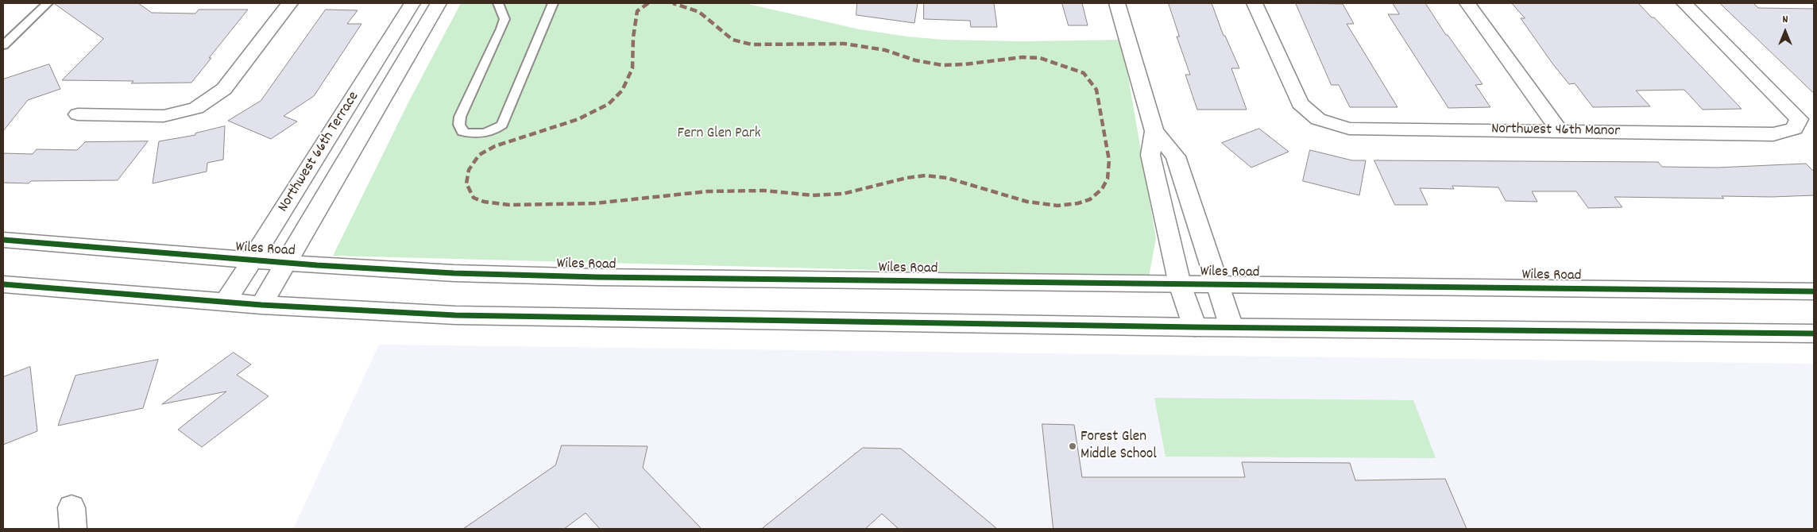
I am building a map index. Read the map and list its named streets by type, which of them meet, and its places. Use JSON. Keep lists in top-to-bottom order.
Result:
{
  "streets": {
    "street": ["Northwest 46th Manor", "Northwest 66th Terrace", "Wiles Road"]
  },
  "crossings": [
    ["Northwest 66th Terrace", "Wiles Road"]
  ],
  "parks": ["Fern Glen Park"],
  "places": ["Forest Glen Middle School"],
  "north": "top"
}
